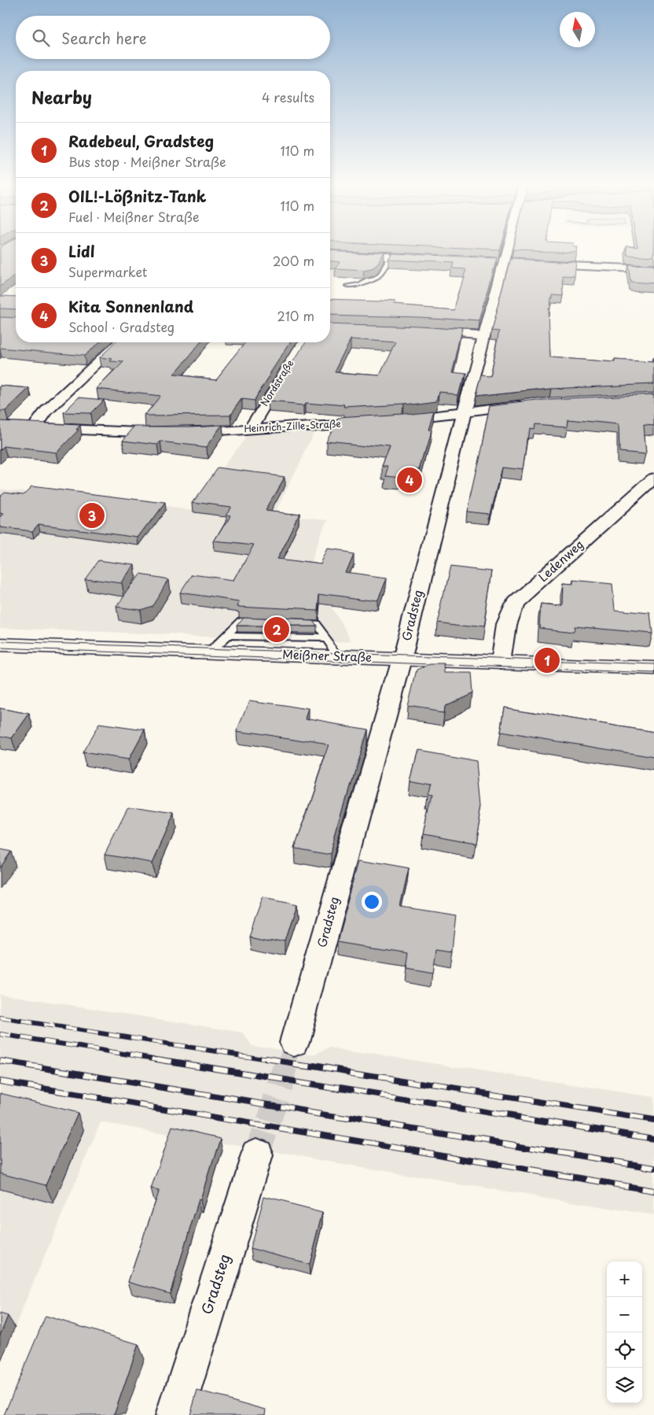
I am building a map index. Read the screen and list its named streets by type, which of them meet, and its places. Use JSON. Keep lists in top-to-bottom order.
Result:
{
  "streets": {
    "main road": ["Meißner Straße"],
    "street": [
      "Nordstraße",
      "Heinrich-Zille-Straße",
      "Ledenweg",
      "Gradsteg"
    ]
  },
  "crossings": [
    ["Nordstraße", "Heinrich-Zille-Straße"],
    ["Ledenweg", "Meißner Straße"],
    ["Gradsteg", "Meißner Straße"]
  ],
  "north": "top",
  "page": {
    "search": "Search here",
    "heading": ["Nearby", "4 results"],
    "list": [
      {
        "mark": "1",
        "name": "Radebeul, Gradsteg",
        "note": "Bus stop · Meißner Straße",
        "value": "110 m"
      },
      {
        "mark": "2",
        "name": "OIL!-Lößnitz-Tank",
        "note": "Fuel · Meißner Straße",
        "value": "110 m"
      },
      {
        "mark": "3",
        "name": "Lidl",
        "note": "Supermarket",
        "value": "200 m"
      },
      {
        "mark": "4",
        "name": "Kita Sonnenland",
        "note": "School · Gradsteg",
        "value": "210 m"
      }
    ],
    "pins": [
      "4",
      "3",
      "2",
      "1"
    ],
    "map_buttons": ["+", "−"]
  }
}
